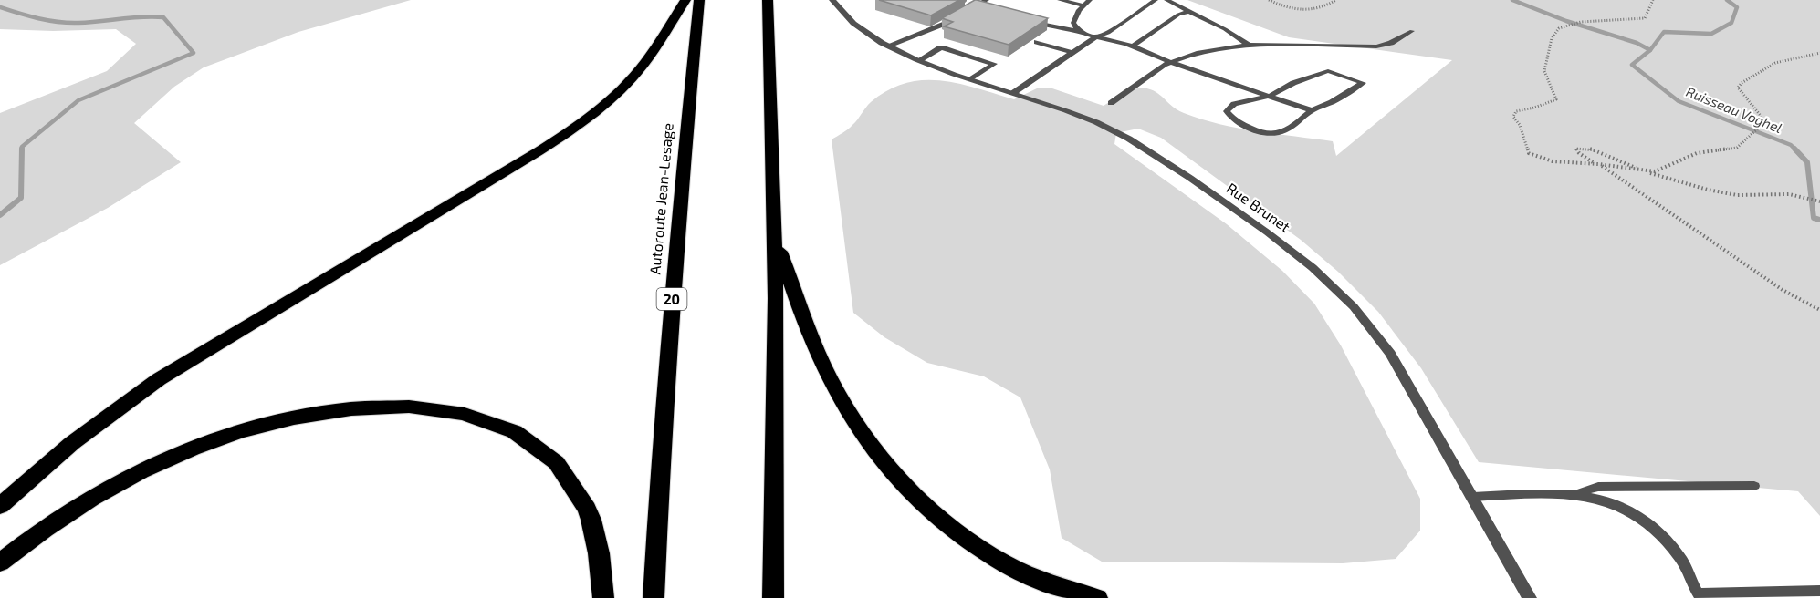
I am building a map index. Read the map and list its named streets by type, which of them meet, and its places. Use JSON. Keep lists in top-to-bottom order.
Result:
{
  "streets": {
    "highway": ["Autoroute Jean-Lesage", "20"],
    "street": ["Rue Brunet"]
  },
  "water": ["Ruisseau Voghel"]
}
